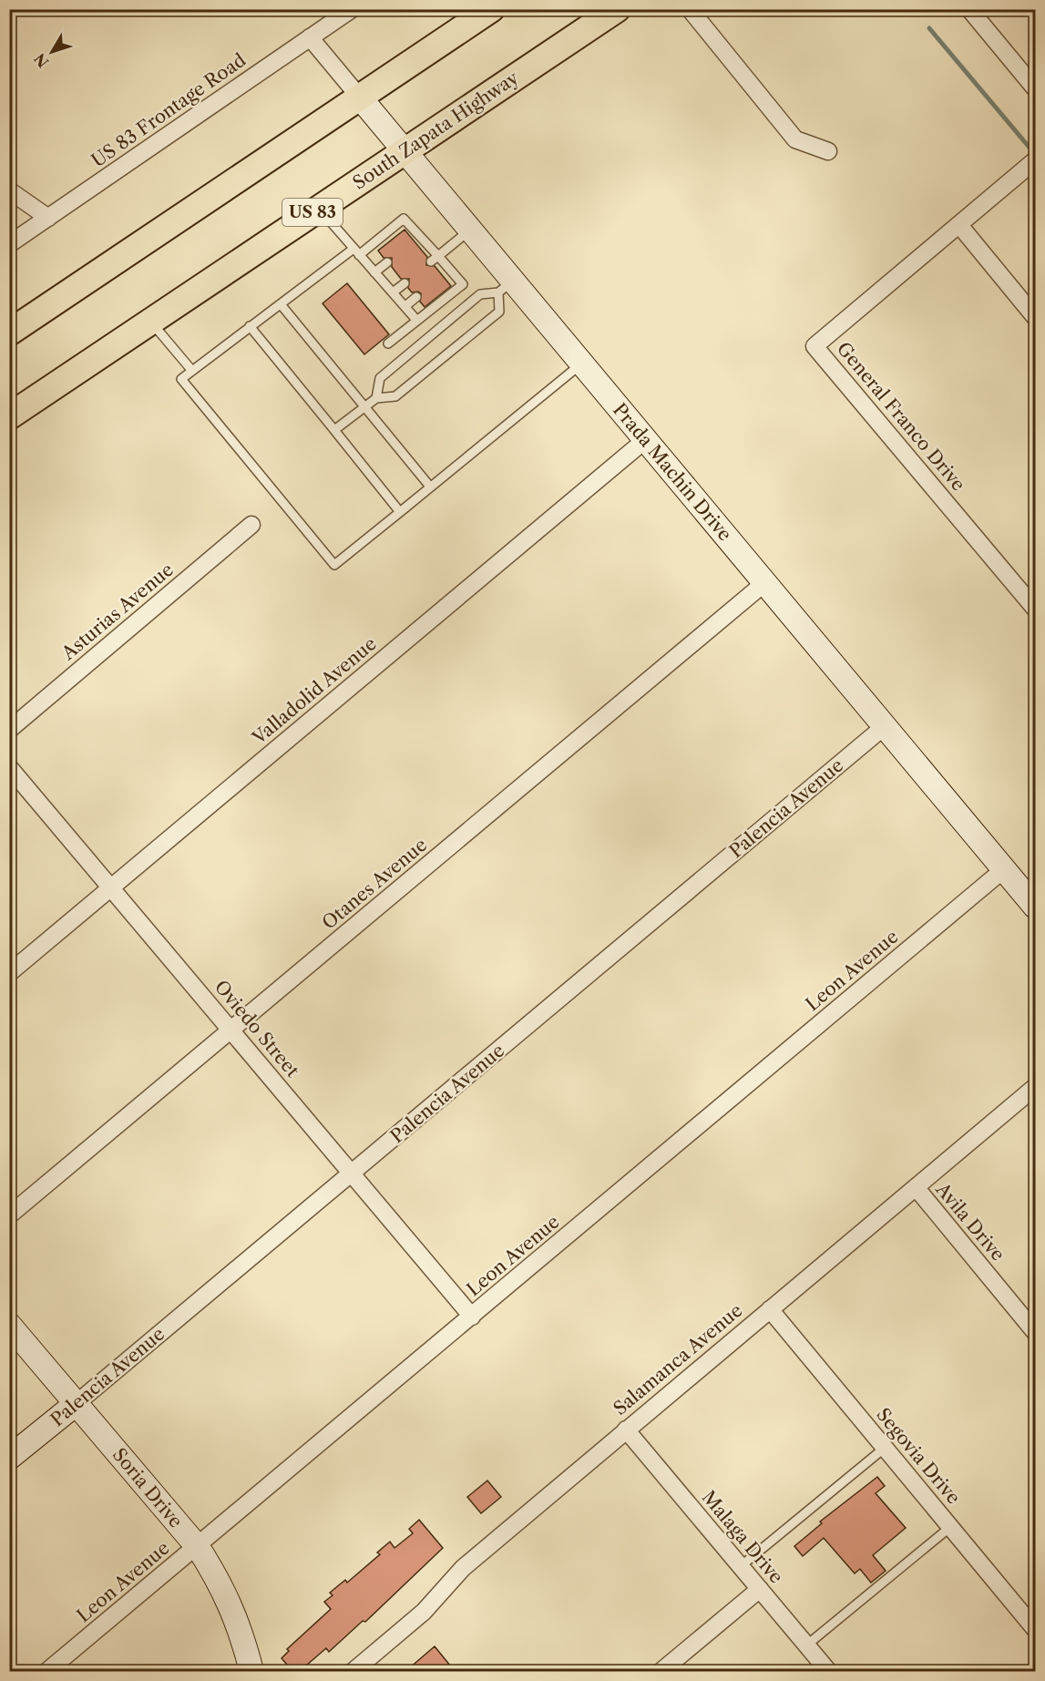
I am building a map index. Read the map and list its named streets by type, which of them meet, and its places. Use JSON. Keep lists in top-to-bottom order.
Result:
{
  "streets": {
    "main road": ["South Zapata Highway", "US 83"],
    "street": [
      "US 83 Frontage Road",
      "General Franco Drive",
      "Prada Machin Drive",
      "Asturias Avenue",
      "Valladolid Avenue",
      "Palencia Avenue",
      "Otanes Avenue",
      "Leon Avenue",
      "Oviedo Street",
      "Avila Drive",
      "Salamanca Avenue",
      "Segovia Drive",
      "Soria Drive",
      "Malaga Drive"
    ]
  },
  "crossings": [
    ["US 83 Frontage Road", "Prada Machin Drive"],
    ["South Zapata Highway", "Prada Machin Drive"],
    ["Prada Machin Drive", "Valladolid Avenue"],
    ["Prada Machin Drive", "Palencia Avenue"],
    ["Prada Machin Drive", "Otanes Avenue"],
    ["Prada Machin Drive", "Leon Avenue"],
    ["Valladolid Avenue", "Oviedo Street"],
    ["Palencia Avenue", "Oviedo Street"],
    ["Palencia Avenue", "Soria Drive"],
    ["Otanes Avenue", "Oviedo Street"],
    ["Leon Avenue", "Oviedo Street"],
    ["Leon Avenue", "Soria Drive"],
    ["Avila Drive", "Salamanca Avenue"],
    ["Salamanca Avenue", "Segovia Drive"],
    ["Salamanca Avenue", "Malaga Drive"]
  ],
  "north": "bottom left"
}
